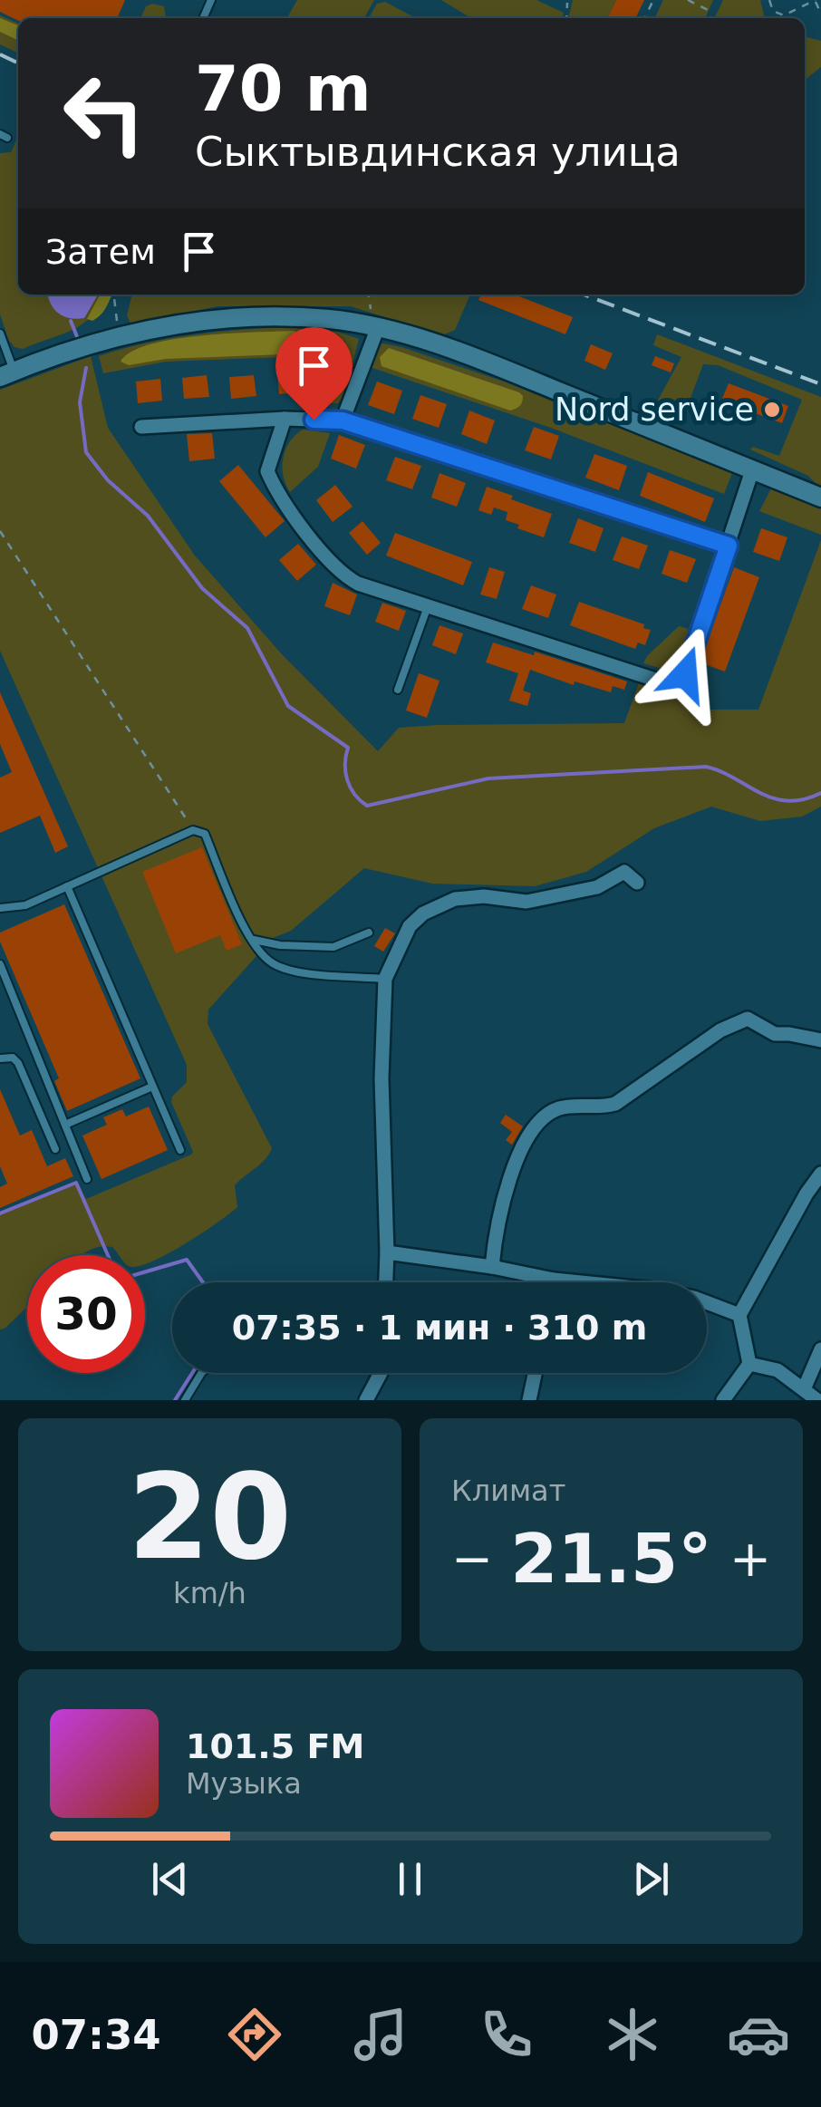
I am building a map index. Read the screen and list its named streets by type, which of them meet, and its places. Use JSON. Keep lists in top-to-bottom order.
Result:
{
  "places": ["Nord service"],
  "page": {
    "turn": ["70 m", "Сыктывдинская улица"],
    "then": "Затем",
    "limit": "30",
    "trip": "07:35 · 1 мин · 310 m",
    "tile": [
      ["20", "km/h"],
      "Климат"
    ],
    "heat": ["−", "21.5°", "+"],
    "song": ["101.5 FM", "Музыка"],
    "tabs": "07:34"
  }
}
